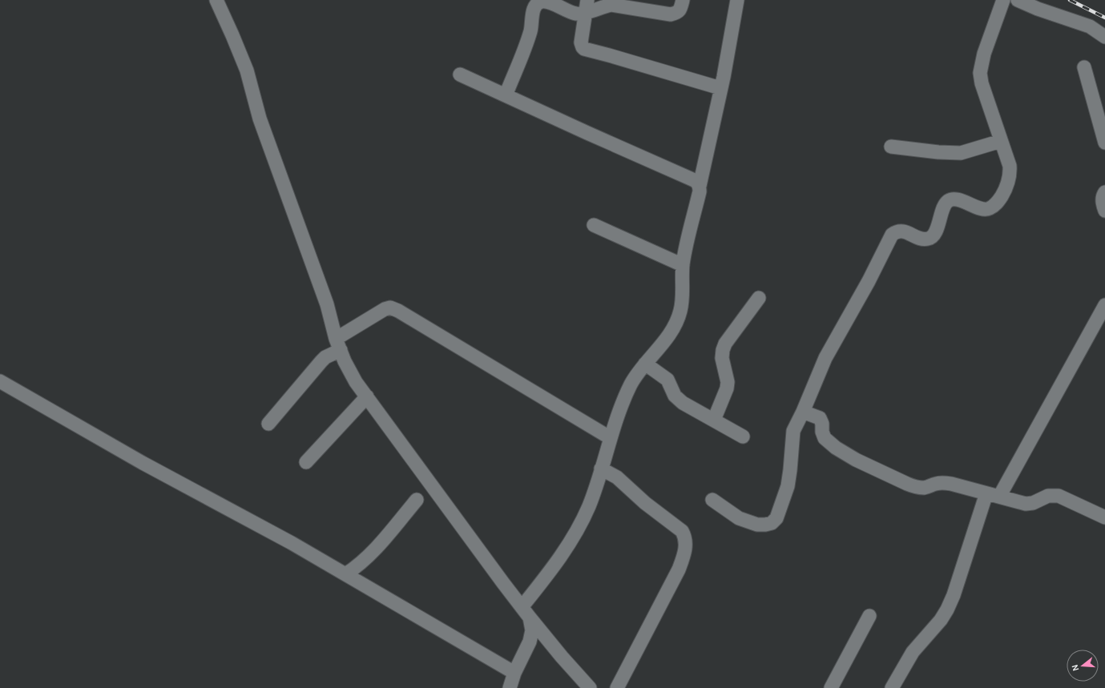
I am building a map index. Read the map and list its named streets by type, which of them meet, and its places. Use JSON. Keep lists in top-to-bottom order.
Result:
{
  "north": "left"
}
